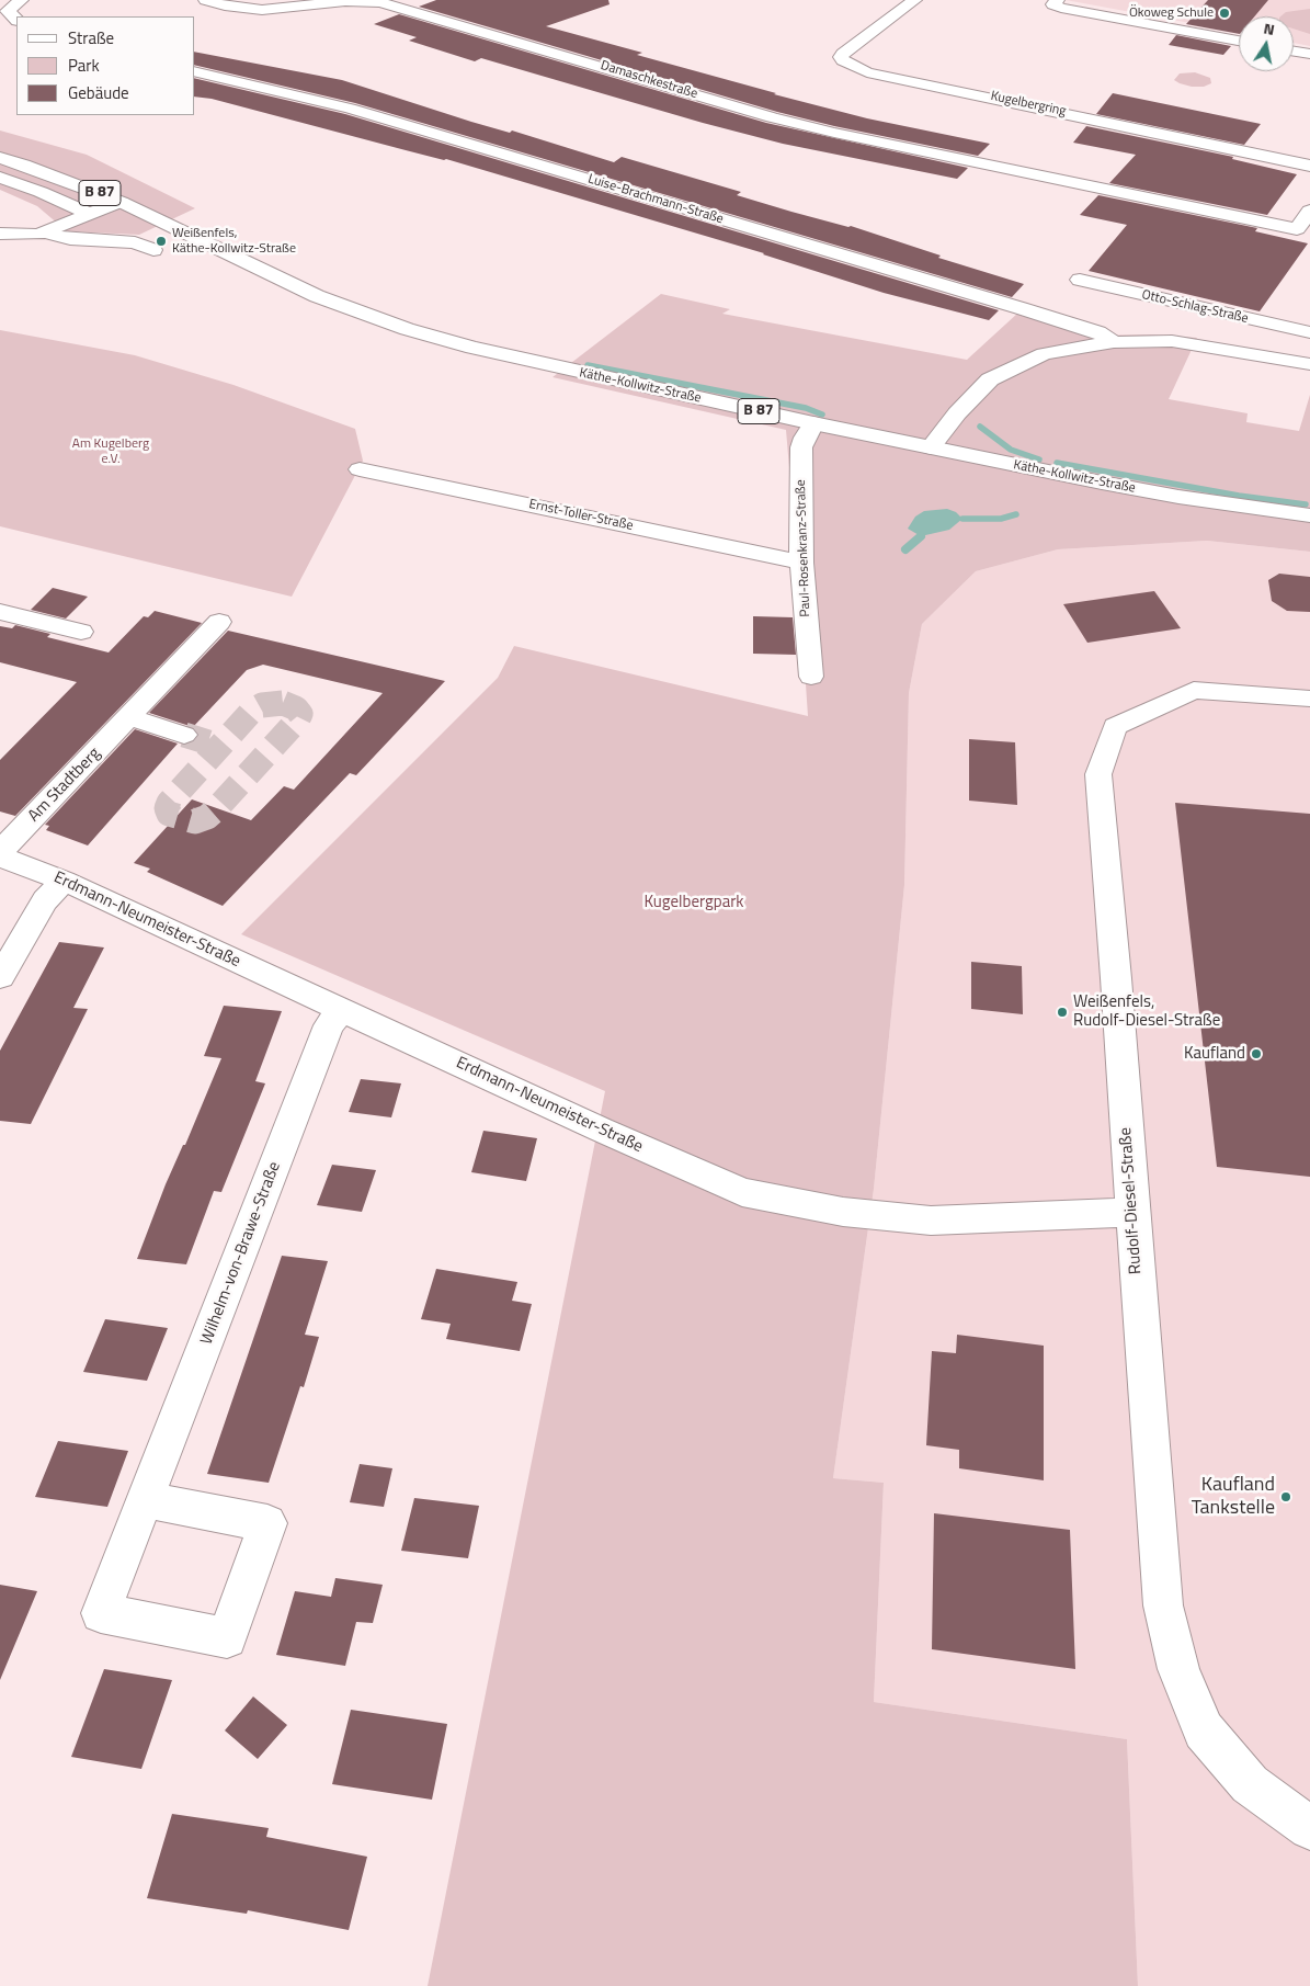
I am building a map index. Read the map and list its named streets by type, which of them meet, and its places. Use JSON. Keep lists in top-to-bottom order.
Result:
{
  "streets": {
    "street": [
      "Damaschkestraße",
      "Kugelbergring",
      "B 87",
      "Luise-Brachmann-Straße",
      "Otto-Schlag-Straße",
      "Käthe-Kollwitz-Straße",
      "Ernst-Toller-Straße",
      "Paul-Rosenkranz-Straße",
      "Am Stadtberg",
      "Erdmann-Neumeister-Straße",
      "Rudolf-Diesel-Straße",
      "Wilhelm-von-Brawe-Straße"
    ]
  },
  "crossings": [
    ["Luise-Brachmann-Straße", "Käthe-Kollwitz-Straße"],
    ["Käthe-Kollwitz-Straße", "Paul-Rosenkranz-Straße"],
    ["Ernst-Toller-Straße", "Paul-Rosenkranz-Straße"],
    ["Erdmann-Neumeister-Straße", "Rudolf-Diesel-Straße"],
    ["Erdmann-Neumeister-Straße", "Wilhelm-von-Brawe-Straße"]
  ],
  "parks": ["Am Kugelberg e.V.", "Kugelbergpark"],
  "places": [
    "Ökoweg Schule",
    "Weißenfels, Käthe-Kollwitz-Straße",
    "Weißenfels, Rudolf-Diesel-Straße",
    "Kaufland",
    "Kaufland Tankstelle"
  ],
  "legend": ["Straße", "Park", "Gebäude"],
  "north": "top"
}
